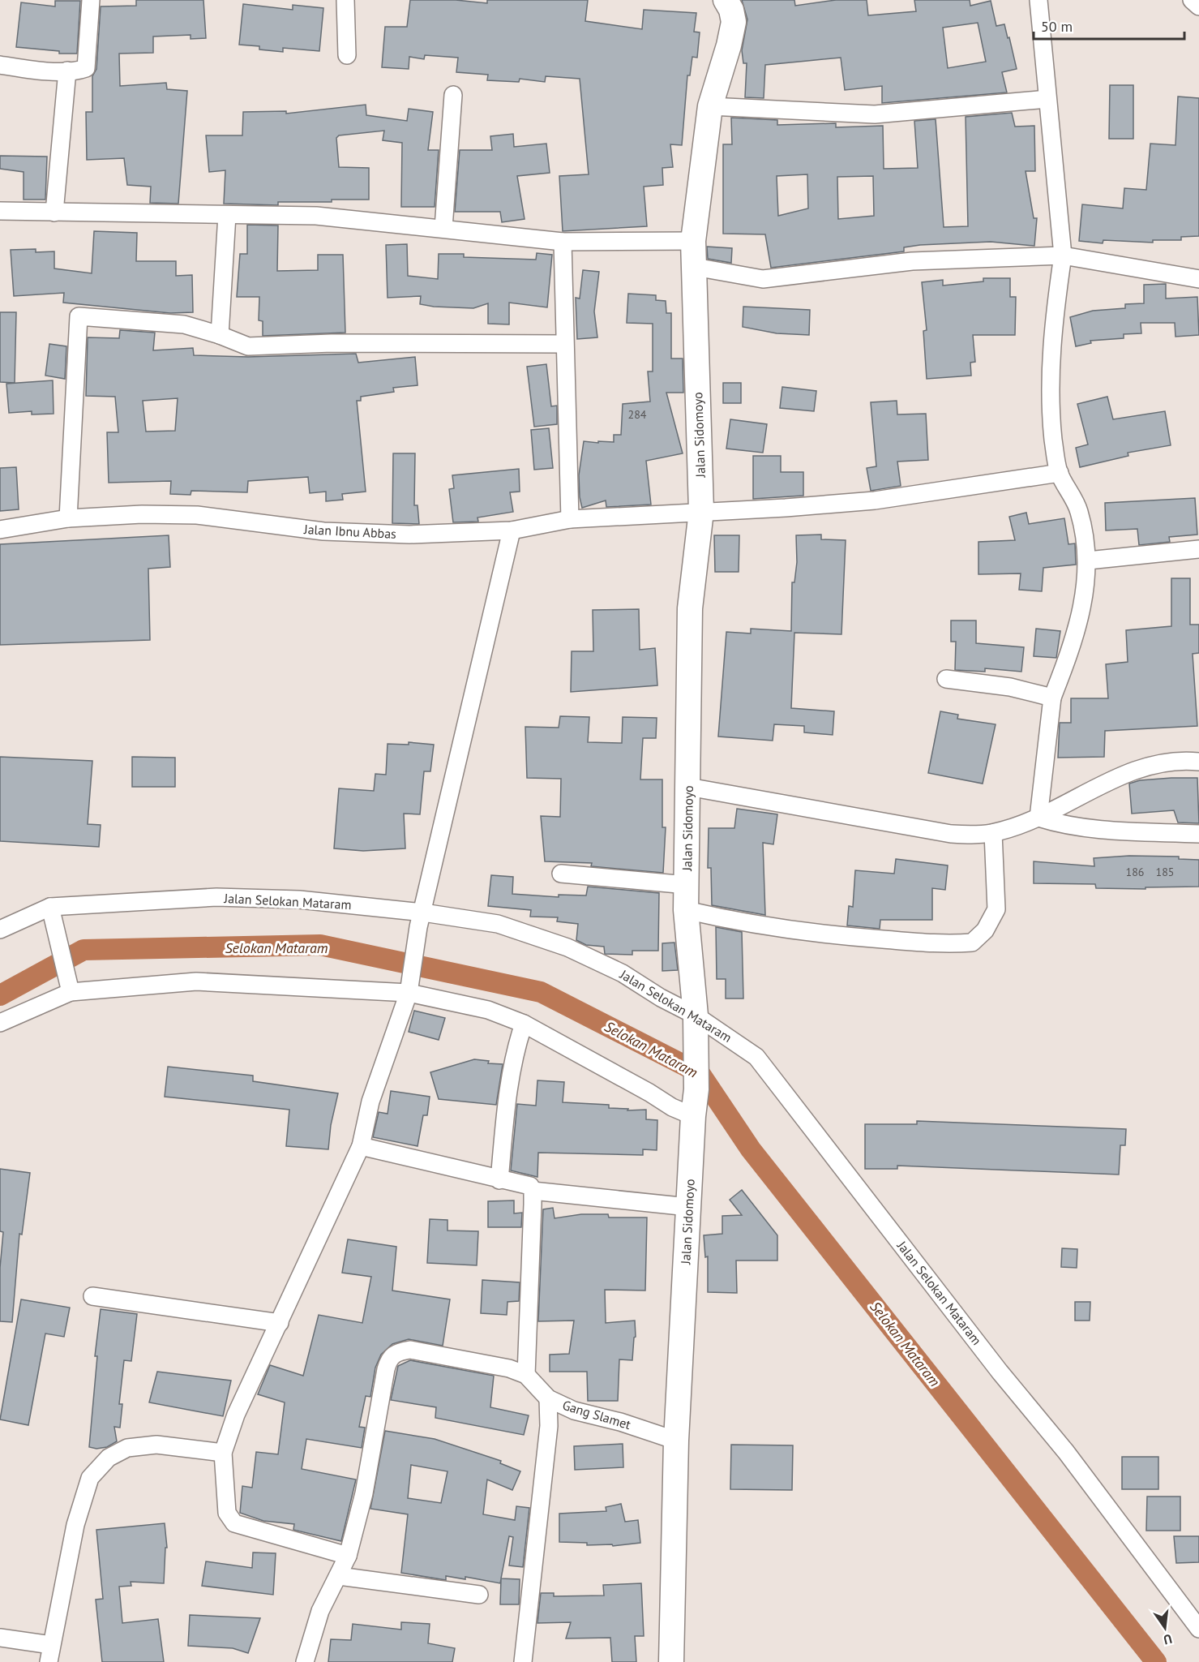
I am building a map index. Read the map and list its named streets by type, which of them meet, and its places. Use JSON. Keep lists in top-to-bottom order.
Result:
{
  "streets": {
    "main road": ["Jalan Sidomoyo"],
    "street": ["Jalan Ibnu Abbas", "Jalan Selokan Mataram", "Gang Slamet"]
  },
  "crossings": [
    ["Jalan Sidomoyo", "Jalan Ibnu Abbas"],
    ["Jalan Sidomoyo", "Jalan Selokan Mataram"],
    ["Jalan Sidomoyo", "Gang Slamet"]
  ],
  "water": ["Selokan Mataram"],
  "house_numbers": ["284", "186", "185"],
  "scale_bar": "50 m",
  "north": "bottom"
}
